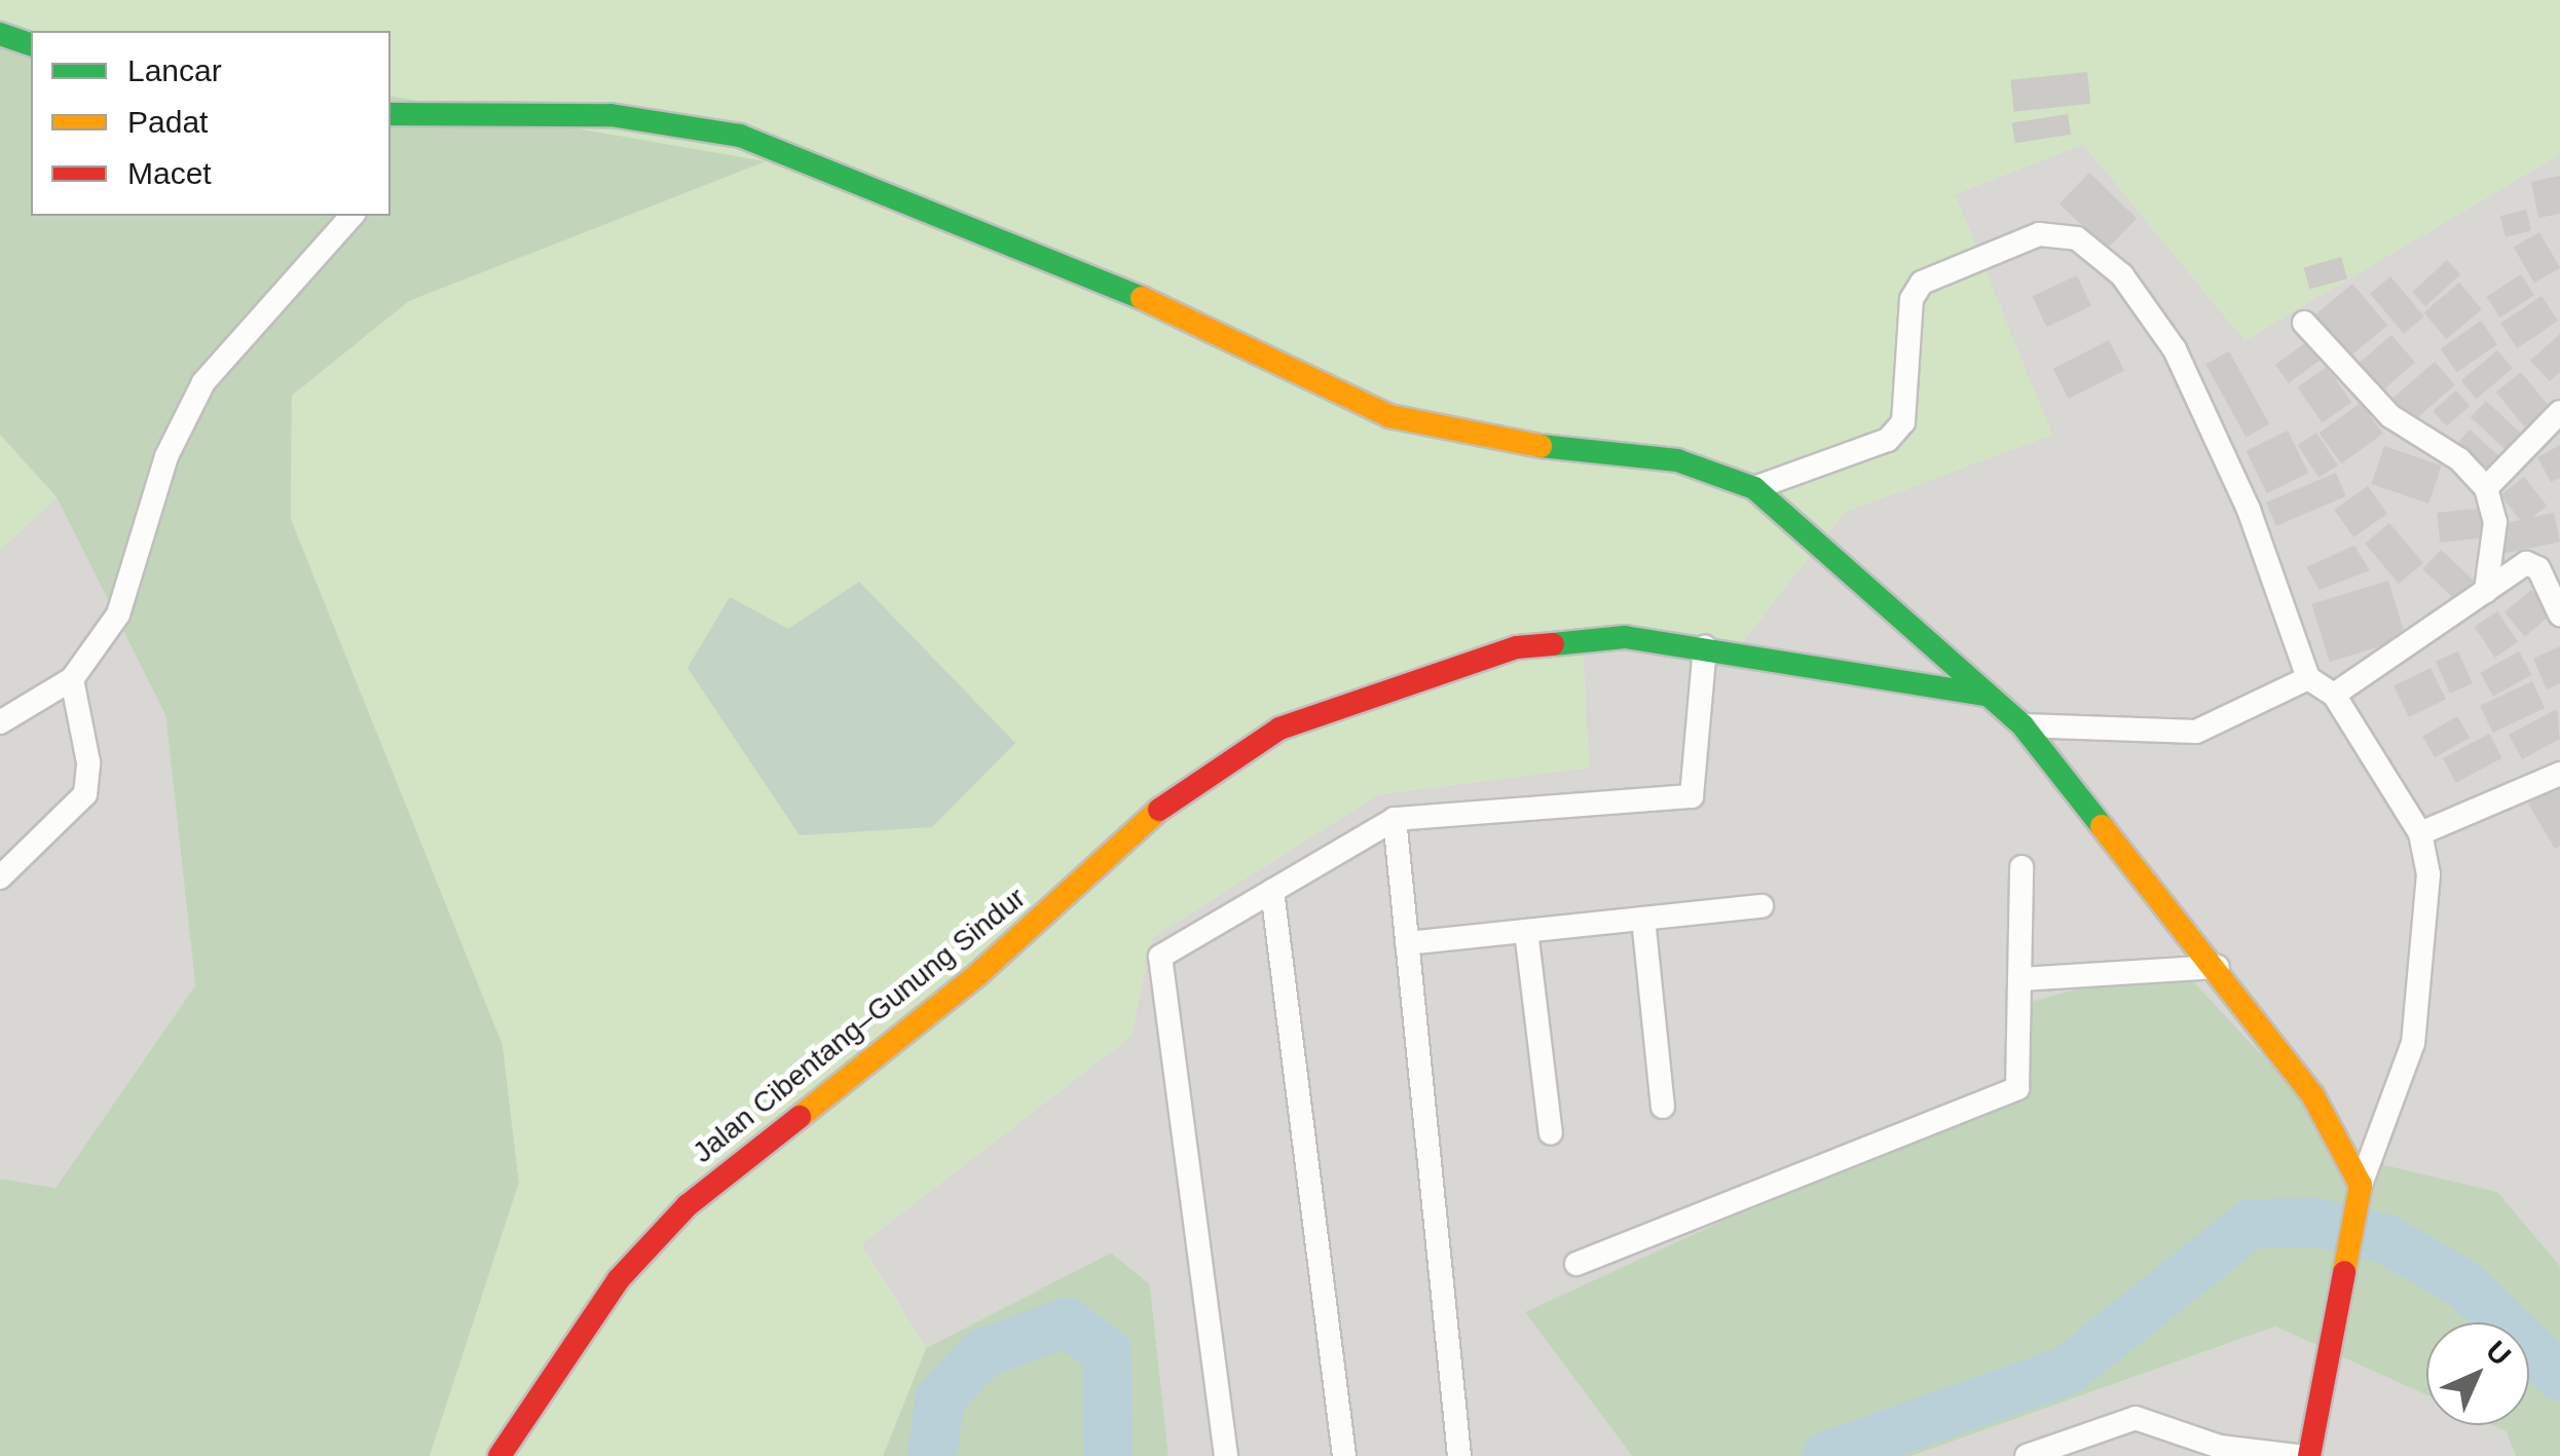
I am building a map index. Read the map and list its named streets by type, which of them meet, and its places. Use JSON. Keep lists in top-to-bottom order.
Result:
{
  "streets": {
    "main road": ["Jalan Cibentang–Gunung Sindur"]
  },
  "legend": ["Lancar", "Padat", "Macet"],
  "north": "top right"
}
